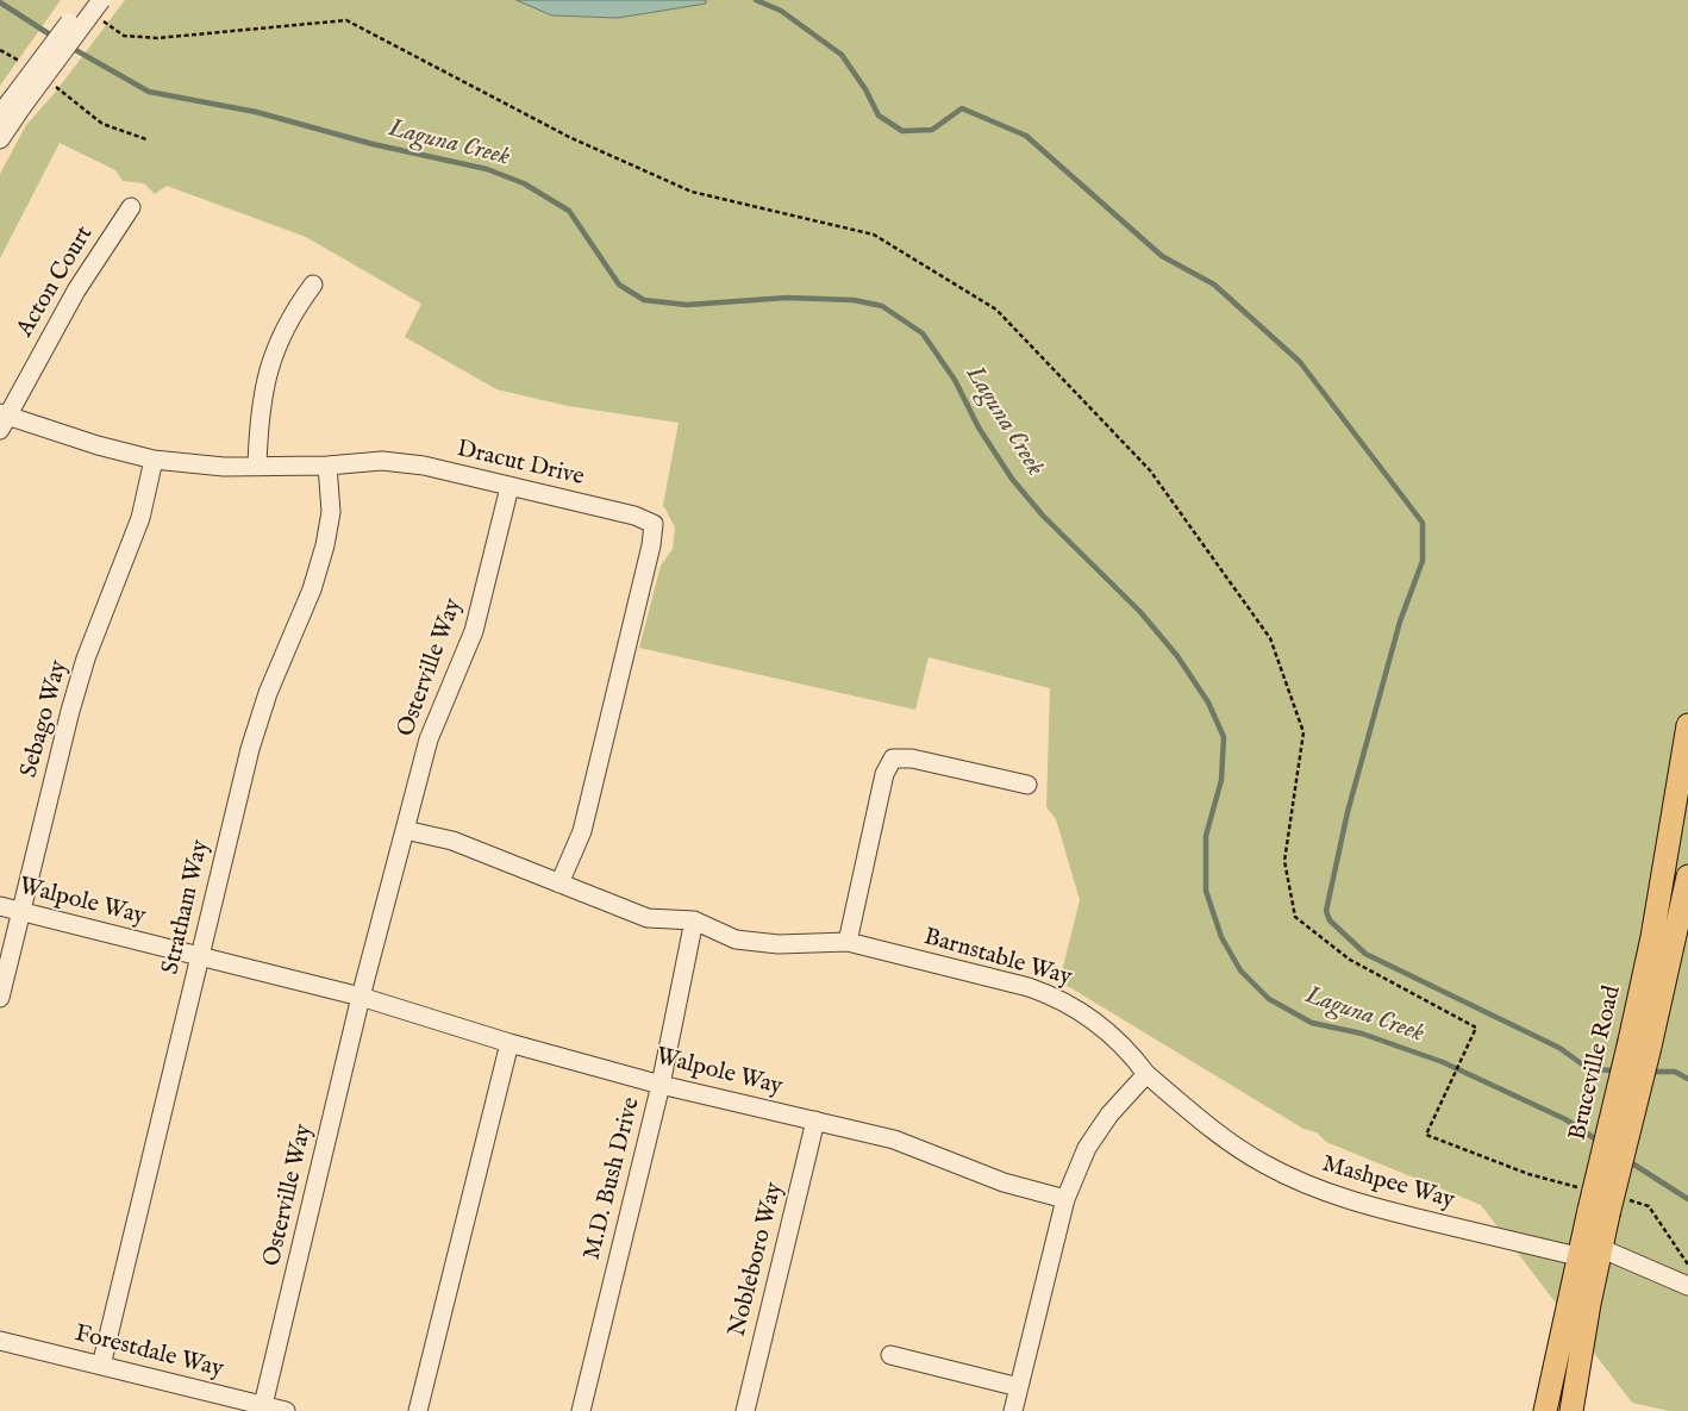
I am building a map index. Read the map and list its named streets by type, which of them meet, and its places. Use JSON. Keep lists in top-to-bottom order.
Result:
{
  "streets": {
    "main road": ["Bruceville Road"],
    "street": [
      "Acton Court",
      "Dracut Drive",
      "Osterville Way",
      "Sebago Way",
      "Walpole Way",
      "Stratham Way",
      "Barnstable Way",
      "M.D. Bush Drive",
      "Mashpee Way",
      "Nobleboro Way",
      "Forestdale Way"
    ]
  },
  "crossings": [
    ["Acton Court", "Dracut Drive"],
    ["Dracut Drive", "Osterville Way"],
    ["Dracut Drive", "Sebago Way"],
    ["Dracut Drive", "Stratham Way"],
    ["Osterville Way", "Walpole Way"],
    ["Osterville Way", "Forestdale Way"],
    ["Sebago Way", "Walpole Way"],
    ["Walpole Way", "Stratham Way"],
    ["Walpole Way", "M.D. Bush Drive"],
    ["Walpole Way", "Nobleboro Way"],
    ["Stratham Way", "Forestdale Way"],
    ["Barnstable Way", "M.D. Bush Drive"],
    ["Barnstable Way", "Mashpee Way"],
    ["Bruceville Road", "Mashpee Way"]
  ],
  "water": ["Laguna Creek"]
}
